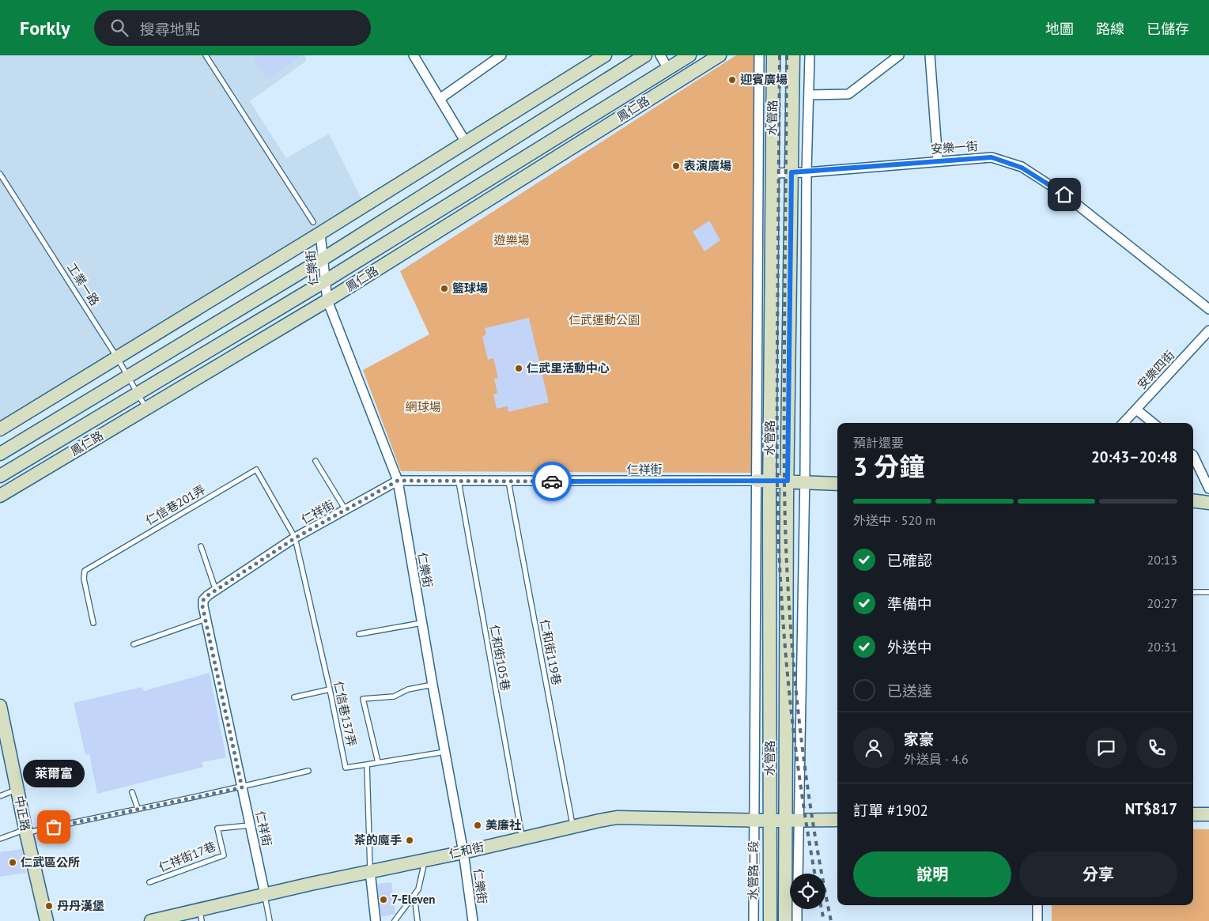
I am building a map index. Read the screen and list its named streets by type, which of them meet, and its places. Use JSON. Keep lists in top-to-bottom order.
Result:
{
  "streets": {
    "main road": [
      "鳳仁路",
      "水管路",
      "中正路",
      "仁和街",
      "水管路二段"
    ],
    "street": [
      "安樂一街",
      "仁樂街",
      "安樂四街",
      "仁祥街"
    ],
    "lane": [
      "工業一路",
      "仁信巷201弄",
      "仁和街119巷",
      "仁和街105巷",
      "仁信巷137弄",
      "仁祥街17巷"
    ]
  },
  "crossings": [
    ["鳳仁路", "仁樂街"],
    ["鳳仁路", "工業一路"],
    ["水管路", "安樂一街"],
    ["水管路", "仁祥街"],
    ["水管路", "仁和街"],
    ["水管路", "水管路二段"],
    ["仁樂街", "仁祥街"],
    ["仁樂街", "仁和街"],
    ["仁祥街", "仁信巷201弄"],
    ["仁祥街", "仁和街119巷"],
    ["仁祥街", "仁和街105巷"],
    ["仁祥街", "仁信巷137弄"],
    ["仁祥街", "仁和街"],
    ["仁祥街", "仁祥街17巷"],
    ["仁信巷201弄", "仁信巷137弄"],
    ["仁和街119巷", "仁和街"],
    ["仁和街105巷", "仁和街"],
    ["仁和街", "水管路二段"]
  ],
  "parks": ["遊樂場", "仁武運動公園", "網球場"],
  "places": [
    "迎賓廣場",
    "表演廣場",
    "籃球場",
    "仁武里活動中心",
    "美廉社",
    "萊爾富",
    "茶的魔手",
    "仁武區公所",
    "7-Eleven",
    "丹丹漢堡"
  ],
  "page": {
    "header": "Forkly",
    "search": "搜尋地點",
    "nav": ["地圖", "路線", "已儲存"],
    "heading": ["3 分鐘", "預計還要", "20:43–20:48"],
    "panel": [
      "家豪",
      "外送員 · 4.6",
      "訂單 #1902",
      "NT$817"
    ],
    "bar": "外送中 · 520 m",
    "list": [
      ["已確認", "20:13"],
      ["準備中", "20:27"],
      ["外送中", "20:31"],
      "已送達"
    ],
    "bubble": "萊爾富",
    "buttons": ["說明", "分享"]
  }
}
